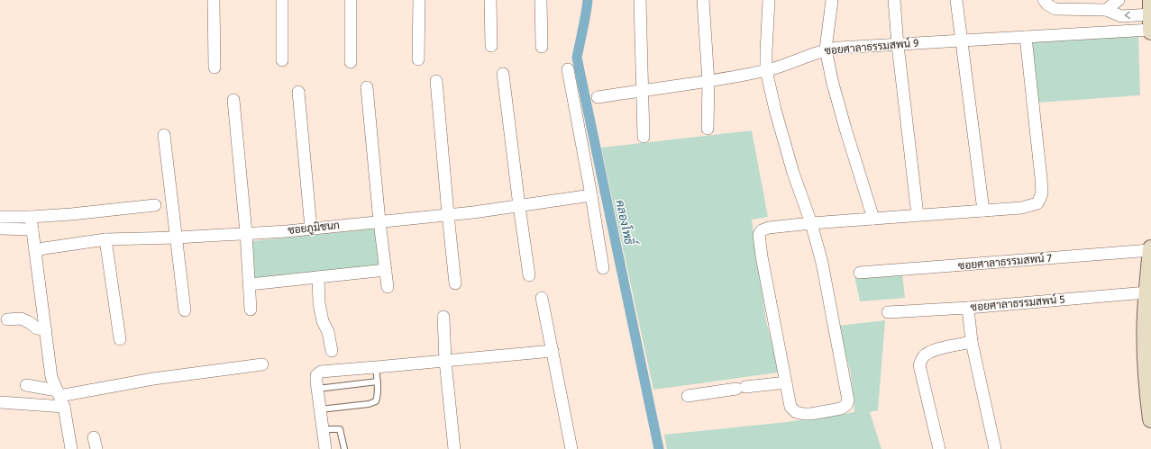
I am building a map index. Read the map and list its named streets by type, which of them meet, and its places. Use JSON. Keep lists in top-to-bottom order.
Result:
{
  "streets": {
    "street": [
      "ซอยศาลาธรรมสพน์ 9",
      "ซอยภูมิชนก",
      "ซอยศาลาธรรมสพน์ 7",
      "ซอยศาลาธรรมสพน์ 5"
    ]
  },
  "water": ["คลองโพธิ์"]
}
